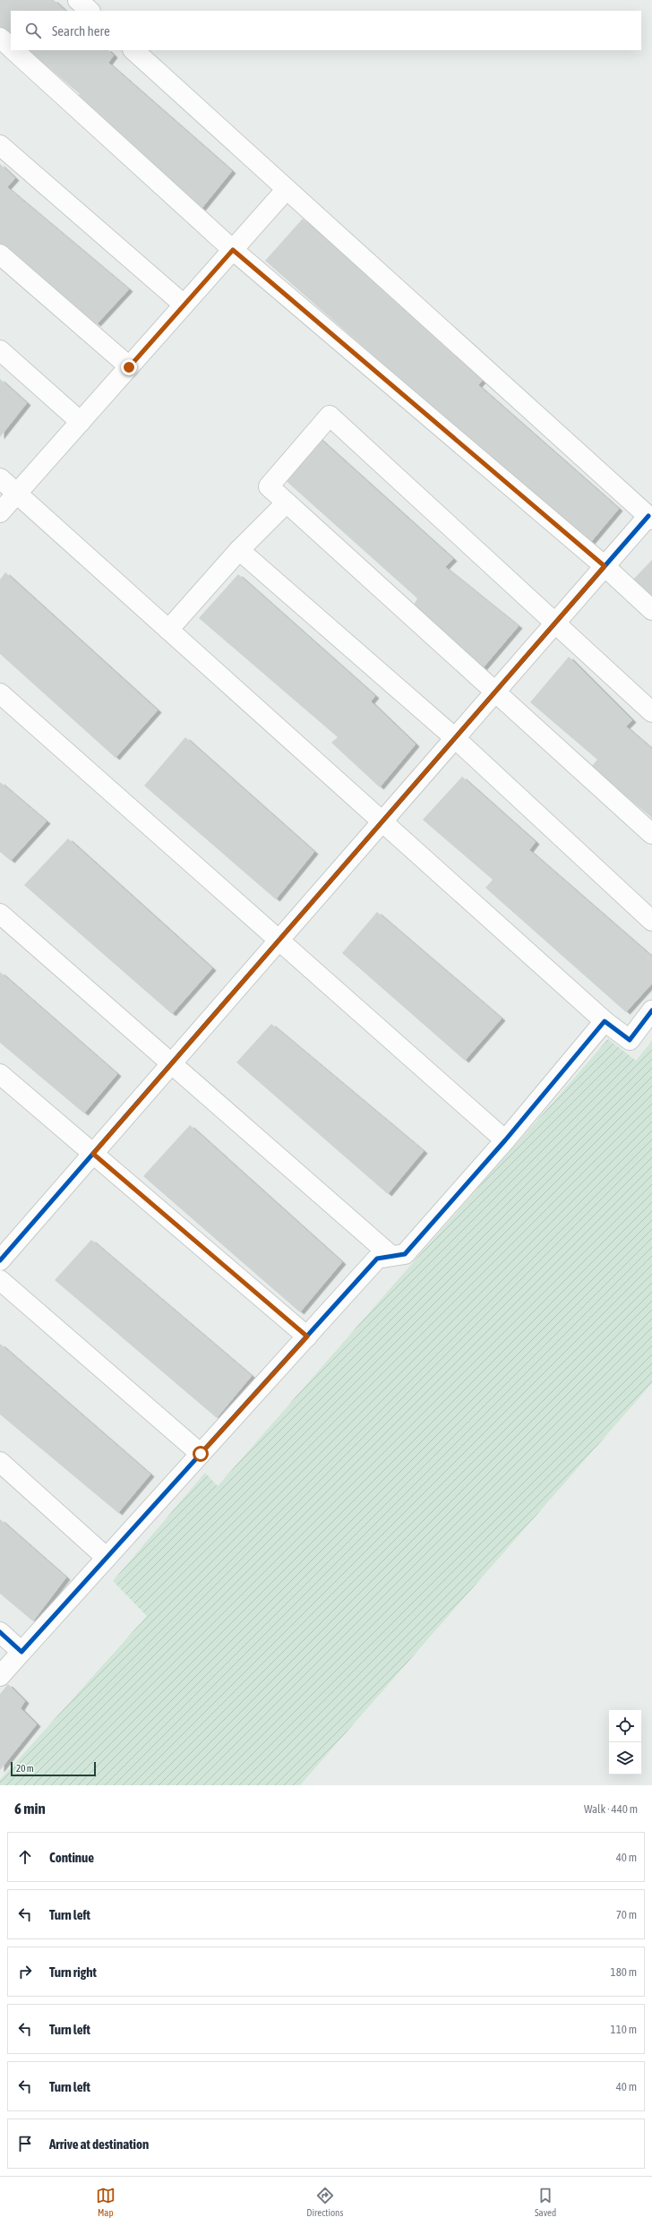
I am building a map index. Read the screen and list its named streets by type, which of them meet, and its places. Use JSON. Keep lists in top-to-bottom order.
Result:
{
  "scale_bar": "20 m",
  "page": {
    "search": "Search here",
    "scale": "20 m",
    "heading": ["6 min", "Walk · 440 m"],
    "list": [
      ["Continue", "40 m"],
      ["Turn left", "70 m"],
      ["Turn right", "180 m"],
      ["Turn left", "110 m"],
      ["Turn left", "40 m"],
      "Arrive at destination"
    ],
    "nav": ["Map", "Directions", "Saved"]
  }
}
